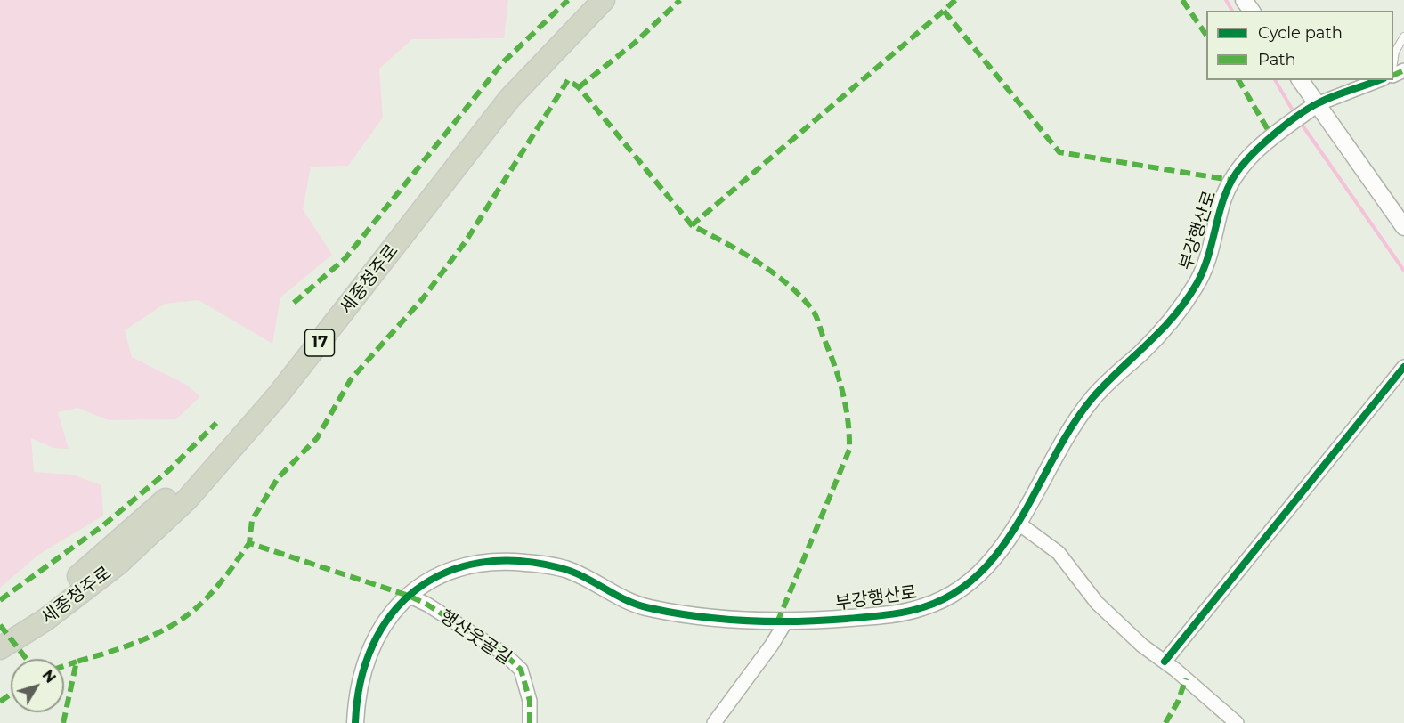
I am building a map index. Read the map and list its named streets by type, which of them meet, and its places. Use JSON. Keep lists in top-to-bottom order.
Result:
{
  "streets": {
    "highway": ["세종청주로", "17"],
    "street": ["부강행산로", "행산웃골길"]
  },
  "crossings": [
    ["부강행산로", "행산웃골길"]
  ],
  "legend": ["Cycle path", "Path"],
  "north": "top right"
}
